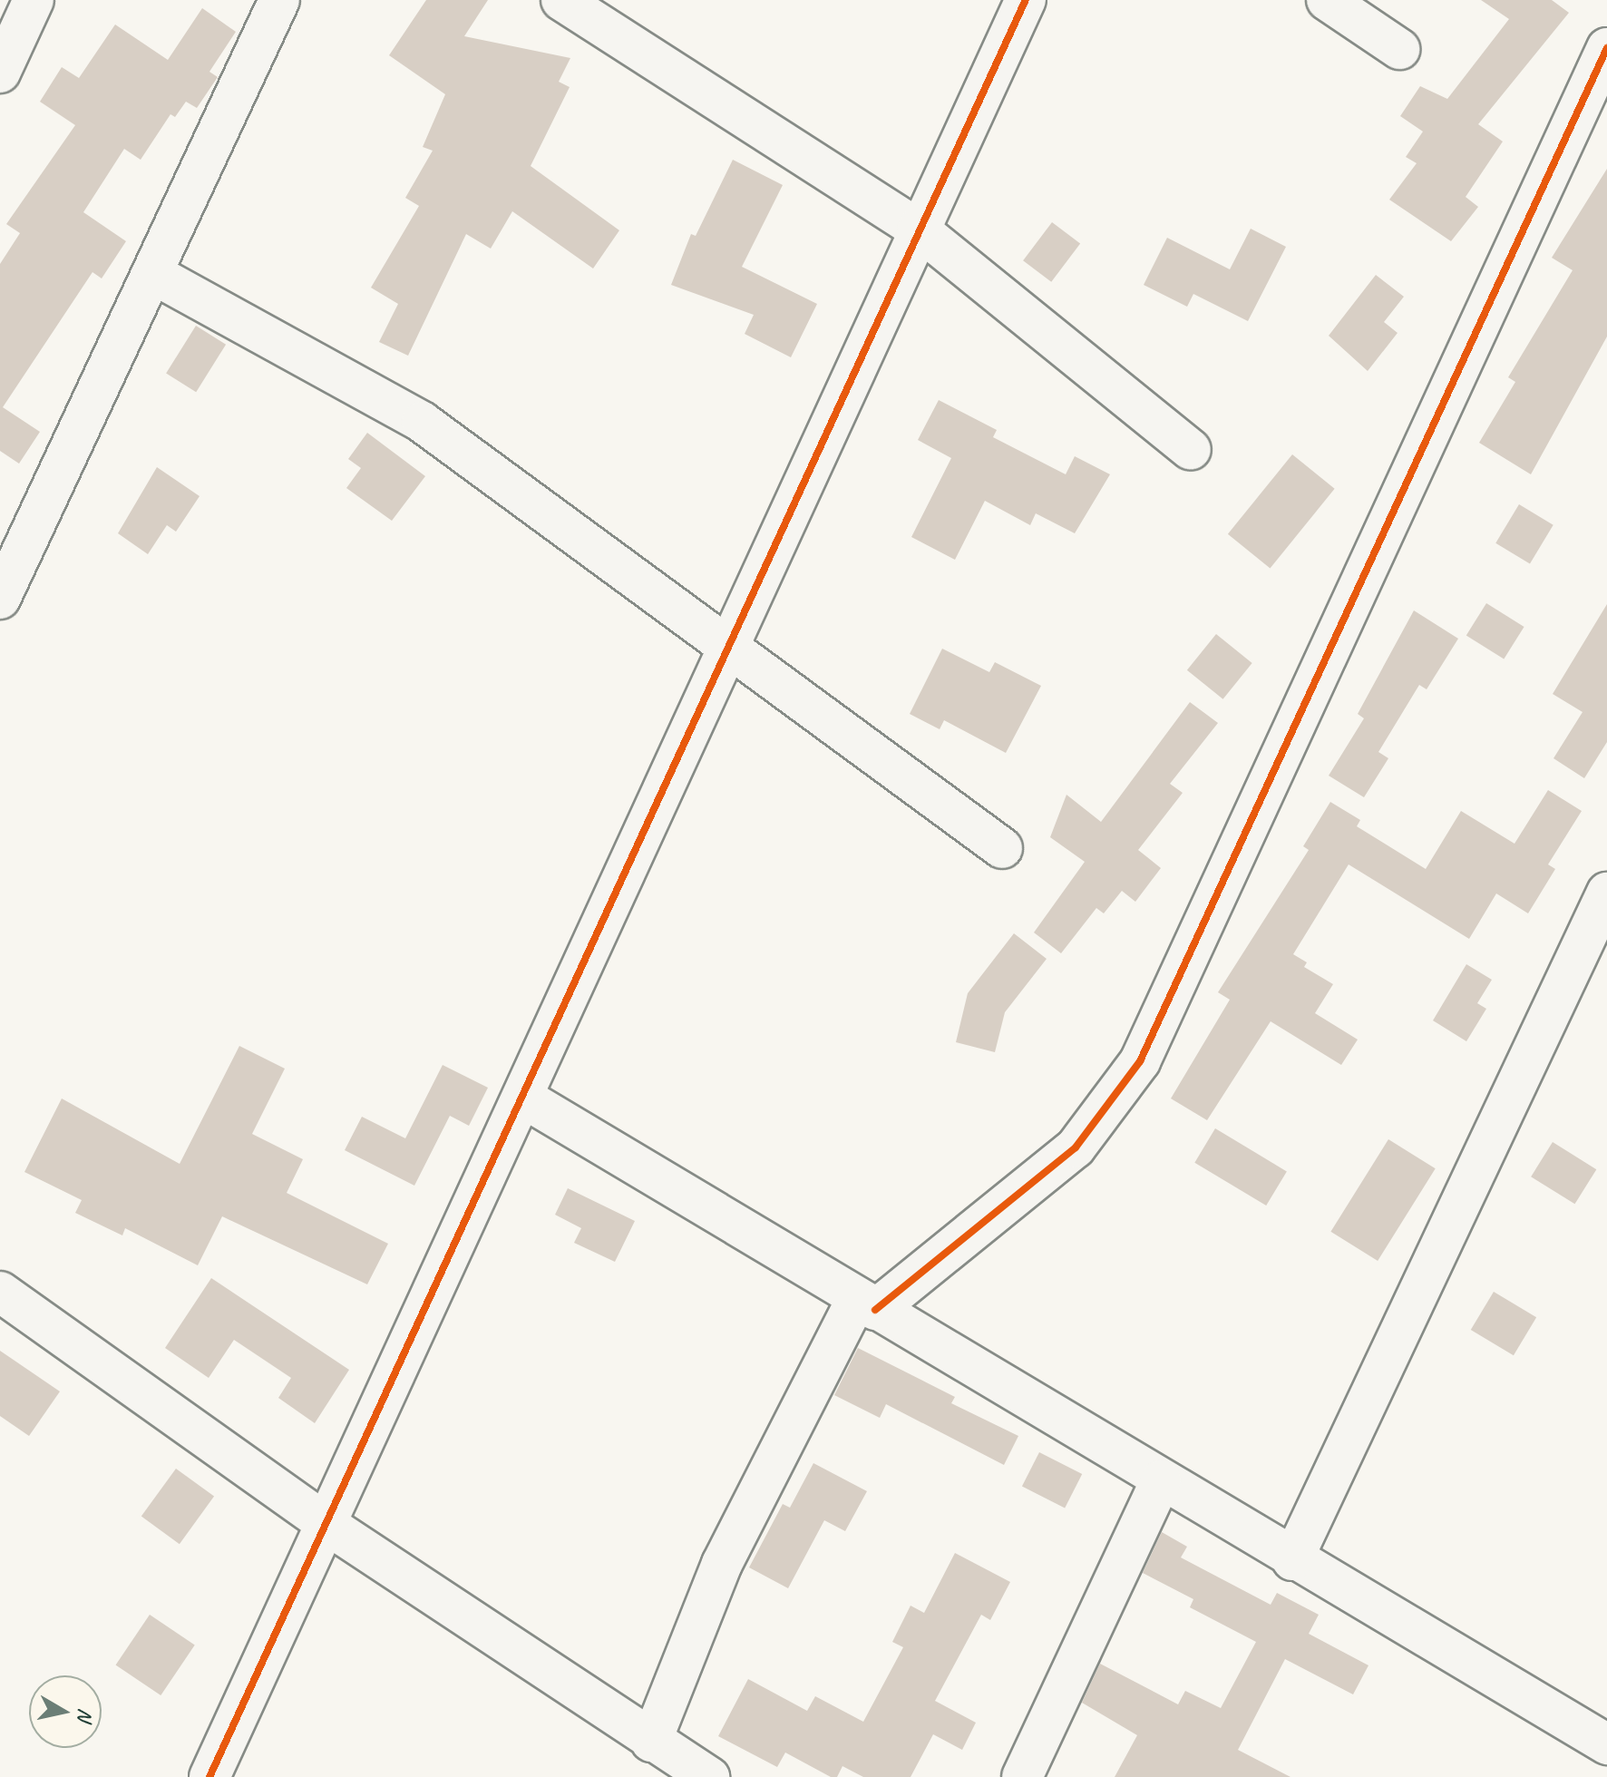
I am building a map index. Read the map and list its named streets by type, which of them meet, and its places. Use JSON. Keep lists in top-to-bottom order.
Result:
{
  "north": "right"
}
